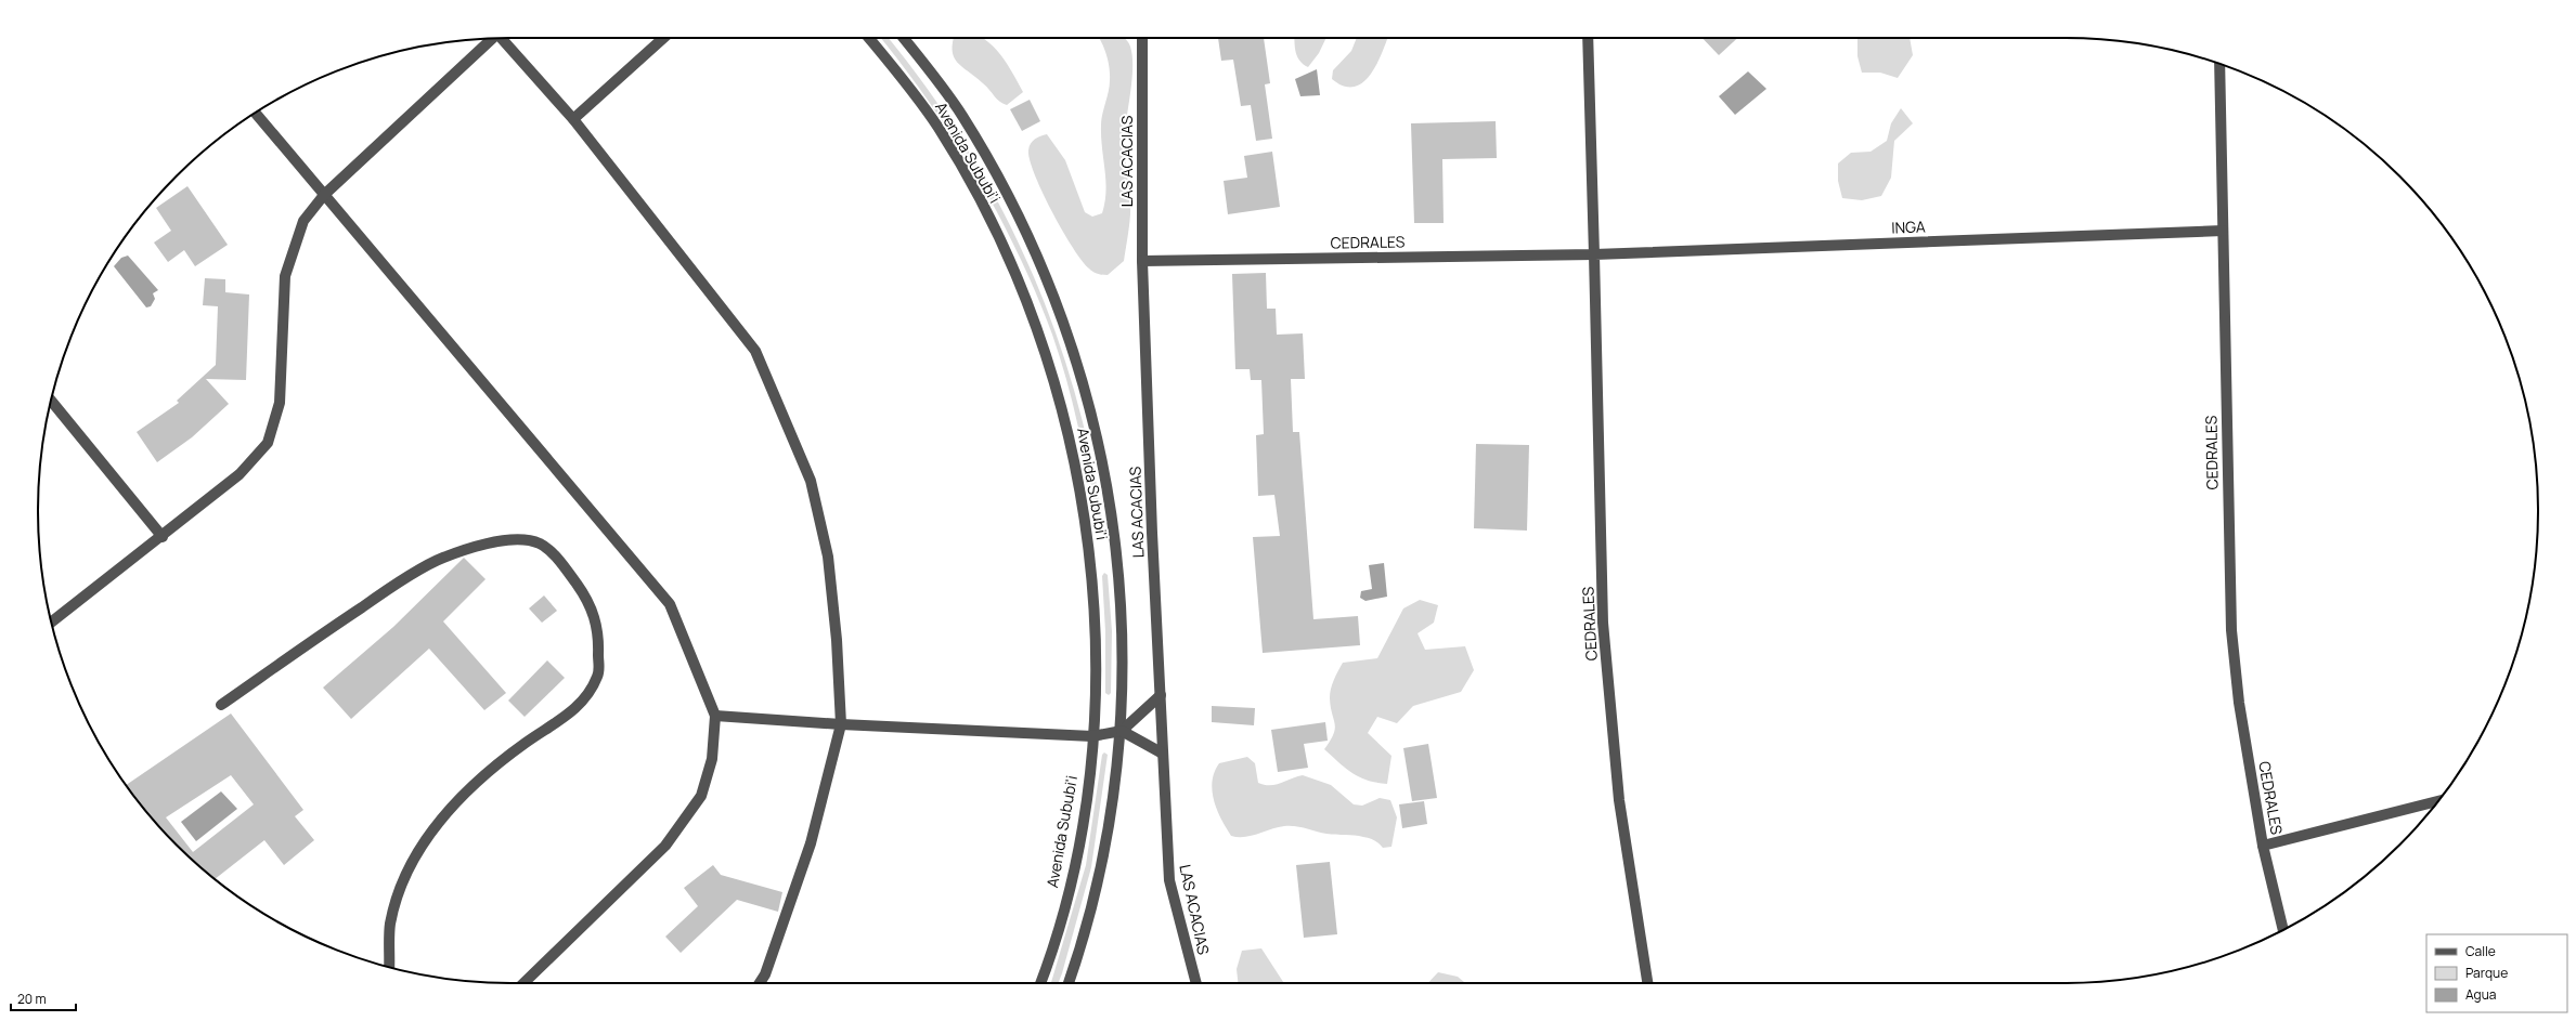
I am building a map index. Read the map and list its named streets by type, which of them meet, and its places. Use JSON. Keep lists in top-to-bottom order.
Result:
{
  "streets": {
    "street": [
      "Avenida Sububi'i",
      "LAS ACACIAS",
      "INGA",
      "CEDRALES"
    ]
  },
  "crossings": [
    ["LAS ACACIAS", "CEDRALES"],
    ["INGA", "CEDRALES"]
  ],
  "legend": ["Calle", "Parque", "Agua"],
  "scale_bar": "20 m"
}
